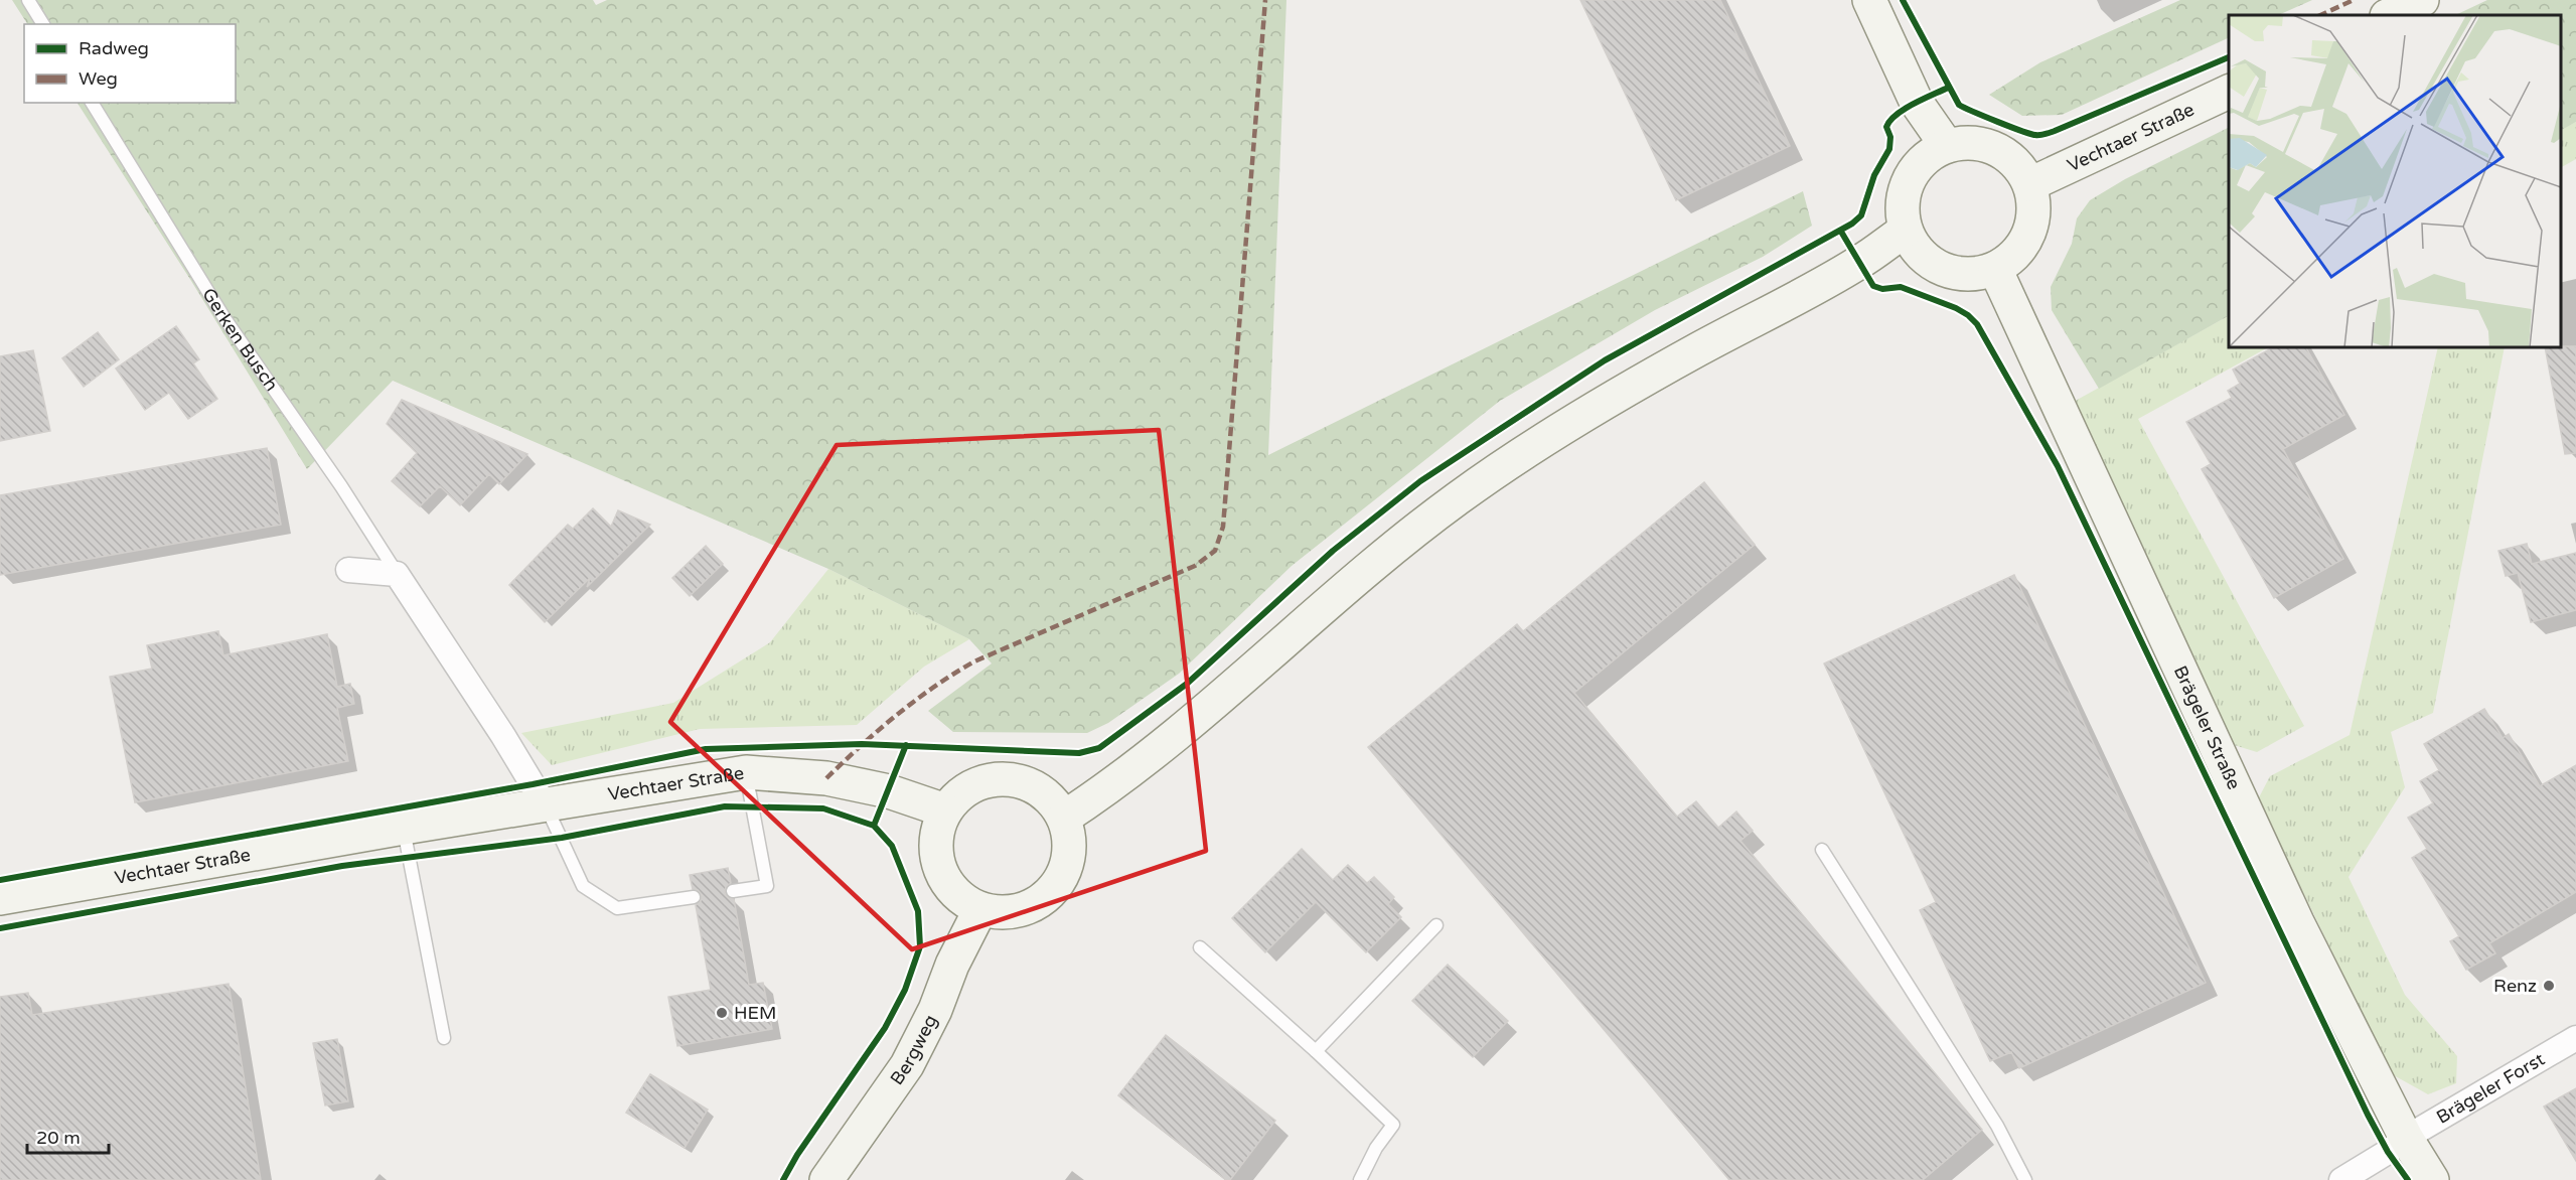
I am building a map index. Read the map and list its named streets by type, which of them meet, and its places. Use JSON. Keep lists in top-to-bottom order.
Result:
{
  "streets": {
    "main road": ["Vechtaer Straße", "Brägeler Straße", "Bergweg"],
    "street": ["Gerken Busch", "Brägeler Forst"]
  },
  "crossings": [
    ["Vechtaer Straße", "Gerken Busch"],
    ["Vechtaer Straße", "Brägeler Straße"],
    ["Vechtaer Straße", "Bergweg"],
    ["Brägeler Straße", "Brägeler Forst"]
  ],
  "places": ["Renz", "HEM"],
  "legend": ["Radweg", "Weg"],
  "scale_bar": "20 m"
}
